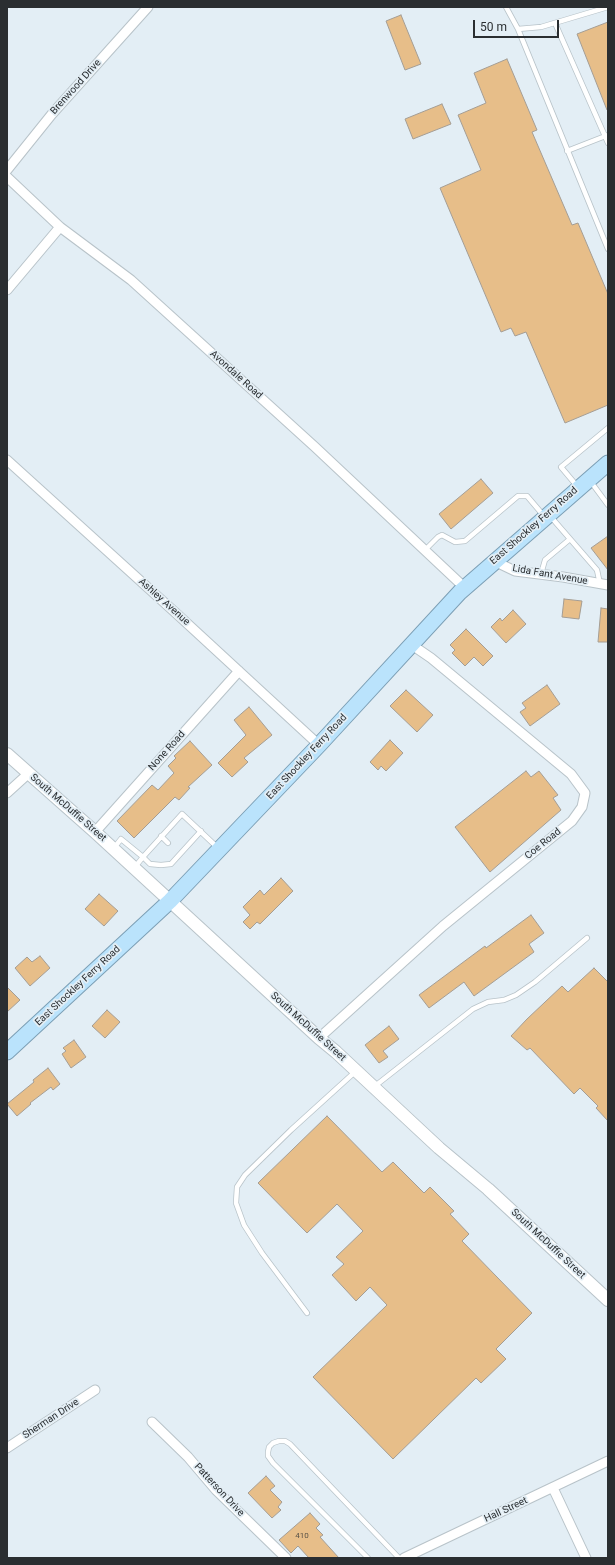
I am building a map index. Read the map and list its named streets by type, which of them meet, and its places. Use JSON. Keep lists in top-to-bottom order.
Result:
{
  "streets": {
    "highway": ["East Shockley Ferry Road"],
    "street": [
      "Brenwood Drive",
      "Avondale Road",
      "Lida Fant Avenue",
      "Ashley Avenue",
      "None Road",
      "South McDuffie Street",
      "Coe Road",
      "Sherman Drive",
      "Patterson Drive",
      "Hall Street"
    ]
  },
  "crossings": [
    ["Avondale Road", "East Shockley Ferry Road"],
    ["East Shockley Ferry Road", "Lida Fant Avenue"],
    ["East Shockley Ferry Road", "Ashley Avenue"],
    ["East Shockley Ferry Road", "South McDuffie Street"],
    ["East Shockley Ferry Road", "Coe Road"],
    ["Ashley Avenue", "None Road"],
    ["None Road", "South McDuffie Street"],
    ["South McDuffie Street", "Coe Road"]
  ],
  "house_numbers": ["410"],
  "scale_bar": "50 m"
}
